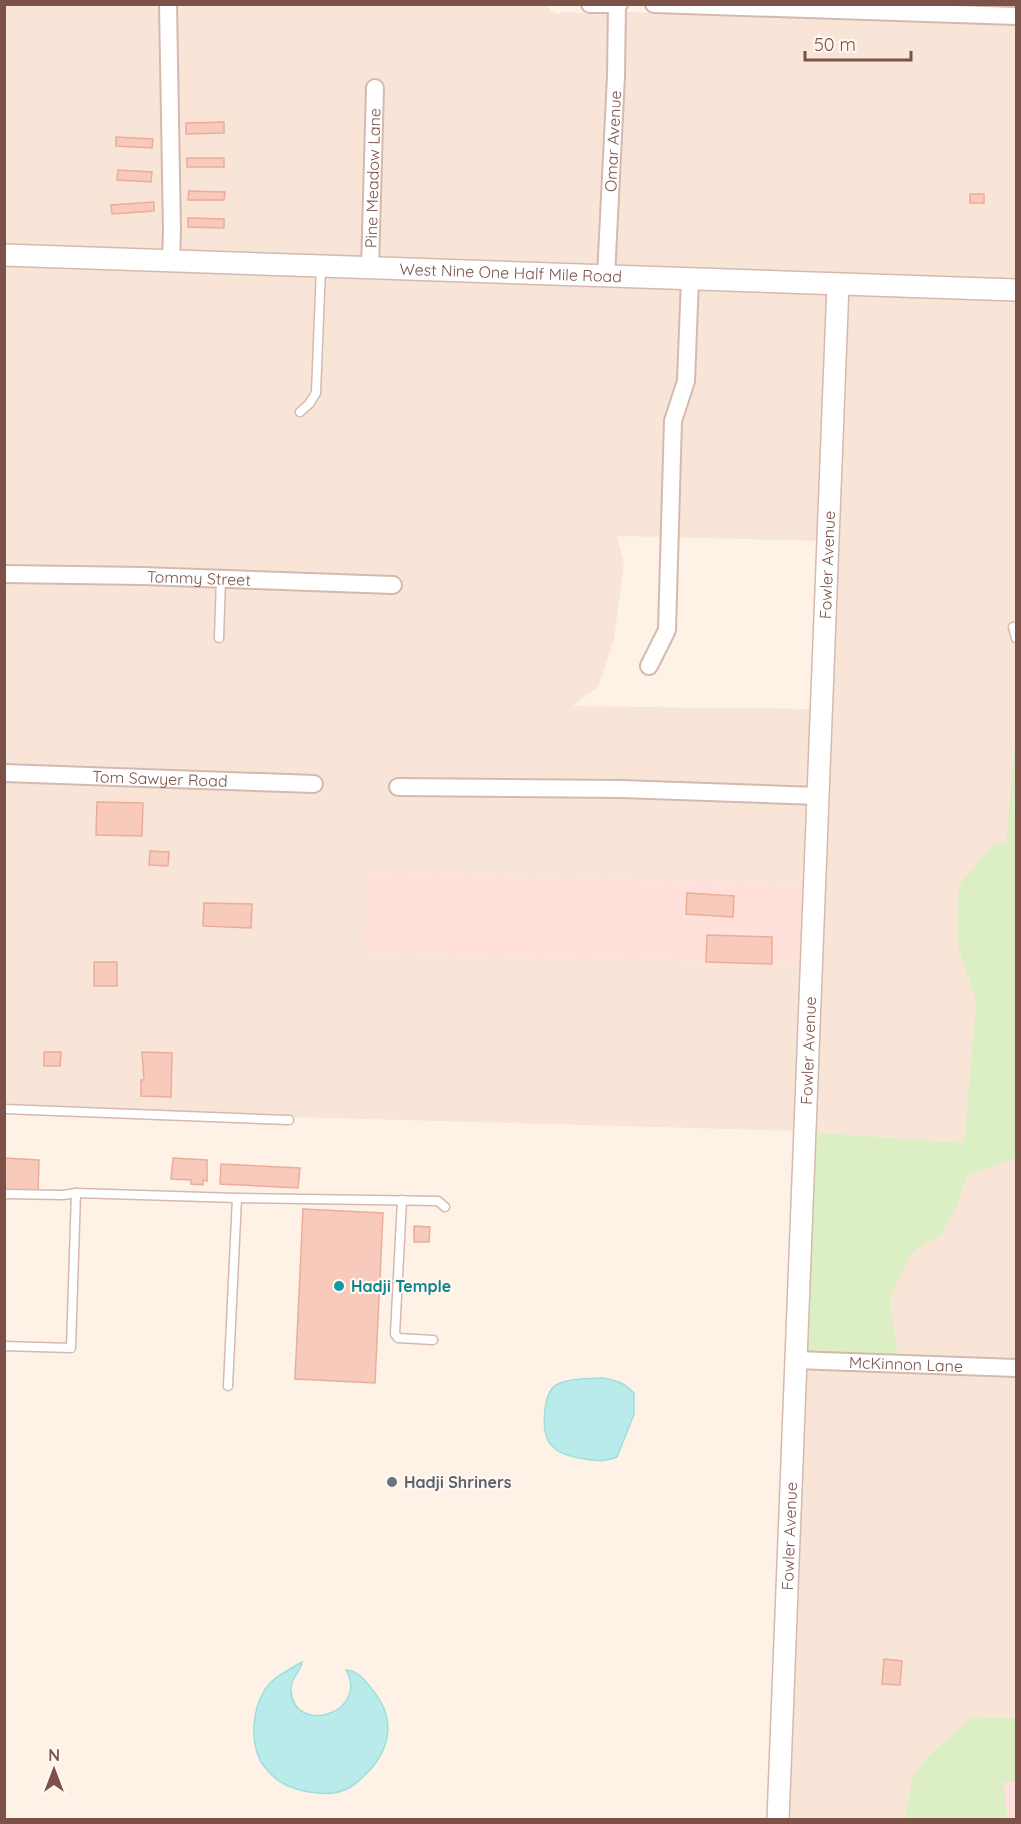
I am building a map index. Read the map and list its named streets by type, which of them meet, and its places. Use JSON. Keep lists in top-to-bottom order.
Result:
{
  "streets": {
    "street": [
      "Omar Avenue",
      "Pine Meadow Lane",
      "West Nine One Half Mile Road",
      "Fowler Avenue",
      "Tommy Street",
      "Tom Sawyer Road",
      "McKinnon Lane"
    ]
  },
  "crossings": [
    ["Omar Avenue", "West Nine One Half Mile Road"],
    ["Pine Meadow Lane", "West Nine One Half Mile Road"],
    ["West Nine One Half Mile Road", "Fowler Avenue"],
    ["Fowler Avenue", "McKinnon Lane"]
  ],
  "places": ["Hadji Temple", "Hadji Shriners"],
  "scale_bar": "50 m",
  "north": "top"
}
